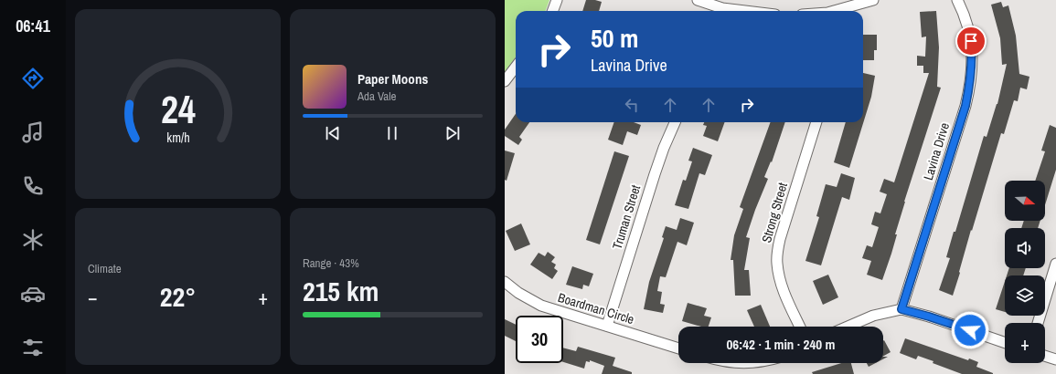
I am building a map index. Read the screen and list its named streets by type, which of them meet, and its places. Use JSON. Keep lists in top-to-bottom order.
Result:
{
  "streets": {
    "street": [
      "Lavina Drive",
      "Strong Street",
      "Truman Street",
      "Boardman Circle"
    ]
  },
  "crossings": [
    ["Truman Street", "Boardman Circle"]
  ],
  "north": "right",
  "page": {
    "tabs": "06:41",
    "turn": ["50 m", "Lavina Drive"],
    "song": ["Paper Moons", "Ada Vale"],
    "map_buttons": "+",
    "tile": [
      "Climate",
      ["Range · 43%", "215 km"]
    ],
    "heat": ["−", "22°", "+"],
    "limit": "30",
    "trip": "06:42 · 1 min · 240 m",
    "gauge": ["24", "km/h"]
  }
}
